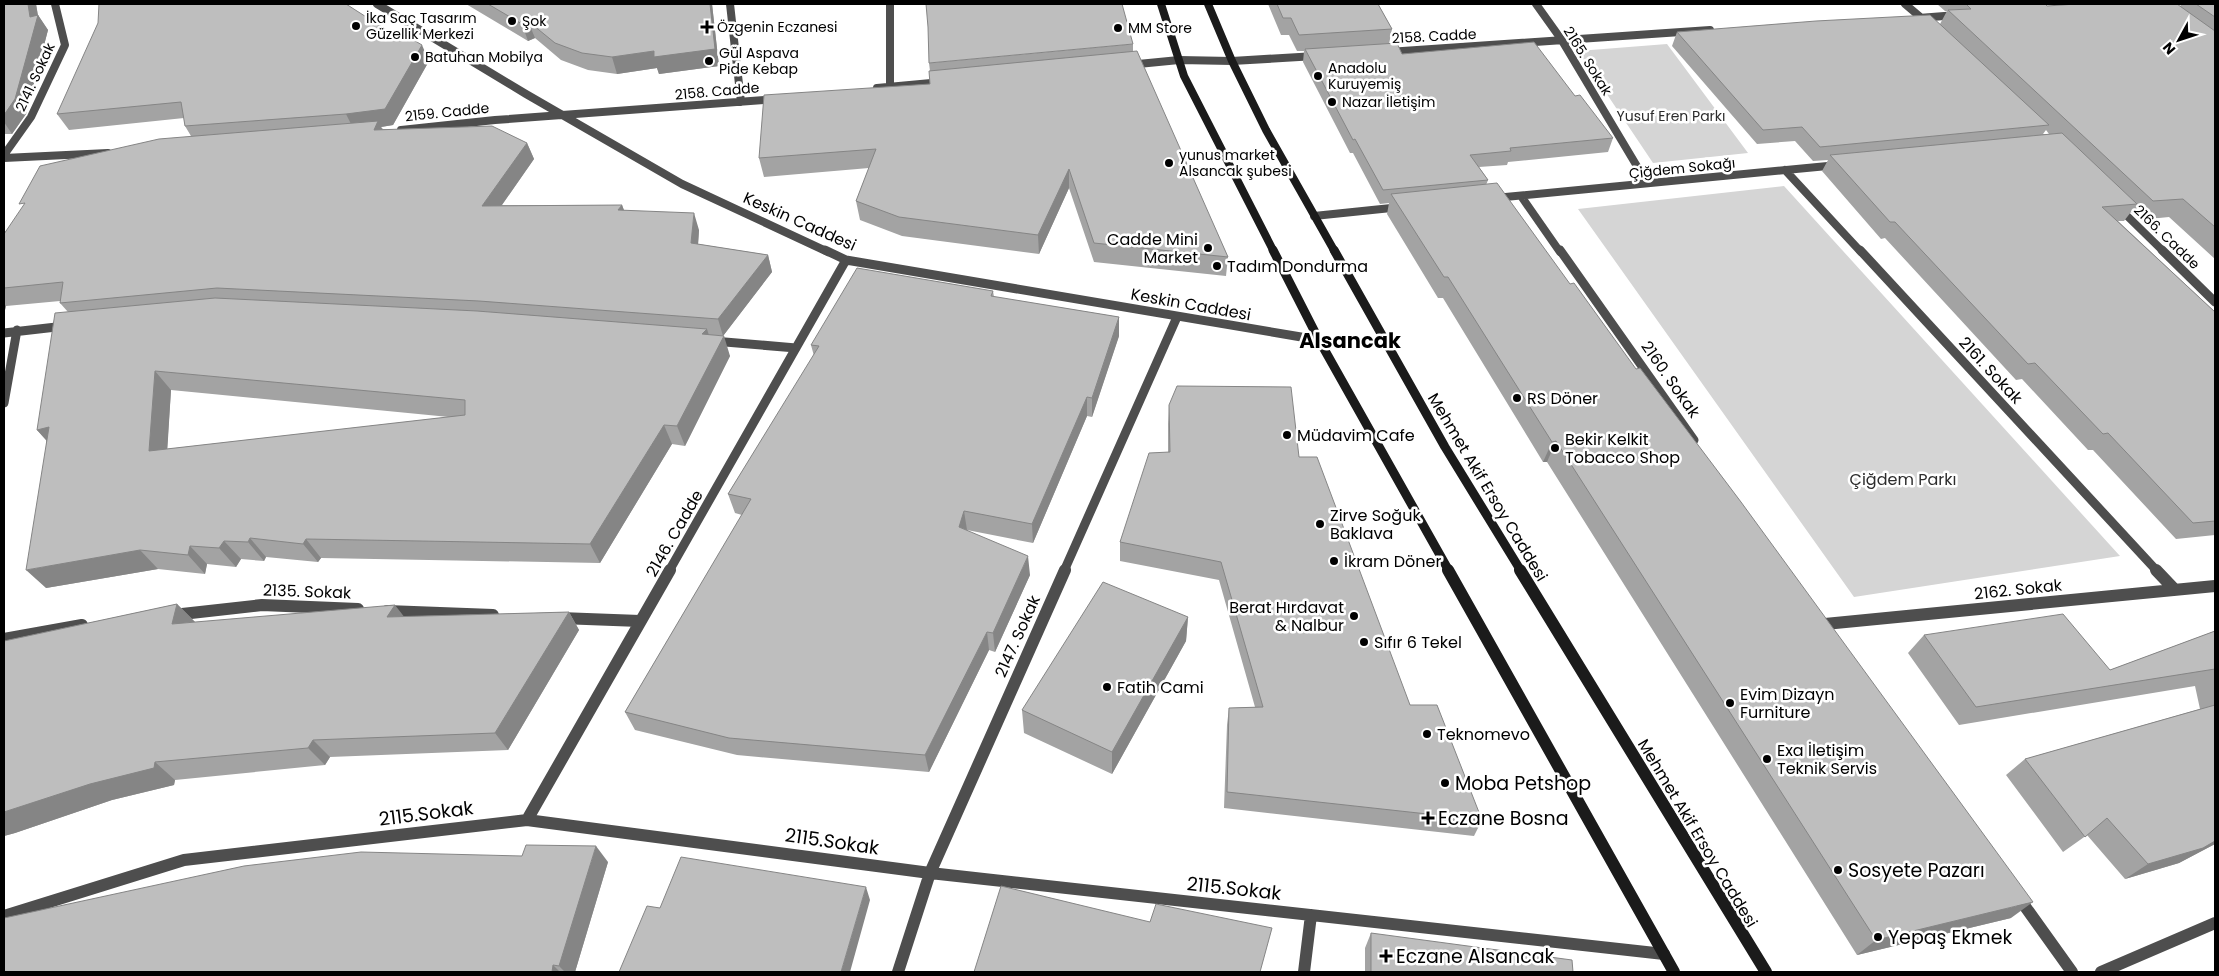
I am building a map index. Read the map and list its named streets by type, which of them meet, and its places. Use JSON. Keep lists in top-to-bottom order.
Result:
{
  "streets": {
    "street": [
      "2158. Cadde",
      "2165. Sokak",
      "2141. Sokak",
      "2159. Cadde",
      "Çiğdem Sokağı",
      "Keskin Caddesi",
      "2166. Cadde",
      "2161. Sokak",
      "2160. Sokak",
      "Mehmet Akif Ersoy Caddesi",
      "2146. Cadde",
      "2162. Sokak",
      "2135. Sokak",
      "2147. Sokak",
      "2115.Sokak"
    ]
  },
  "crossings": [
    ["2158. Cadde", "2165. Sokak"],
    ["2158. Cadde", "2159. Cadde"],
    ["2158. Cadde", "Keskin Caddesi"],
    ["2165. Sokak", "Çiğdem Sokağı"],
    ["2159. Cadde", "Keskin Caddesi"],
    ["Çiğdem Sokağı", "2161. Sokak"],
    ["Çiğdem Sokağı", "2160. Sokak"],
    ["Keskin Caddesi", "2146. Cadde"],
    ["Keskin Caddesi", "2147. Sokak"],
    ["2161. Sokak", "2162. Sokak"],
    ["2146. Cadde", "2115.Sokak"],
    ["2147. Sokak", "2115.Sokak"]
  ],
  "districts": ["Alsancak"],
  "parks": ["Yusuf Eren Parkı", "Çiğdem Parkı"],
  "places": {
    "other": [
      "Şok",
      "İka Saç Tasarım Güzellik Merkezi",
      "MM Store",
      "Batuhan Mobilya",
      "Gül Aspava Pide Kebap",
      "Anadolu Kuruyemiş",
      "Nazar İletişim",
      "yunus market Alsancak şubesi",
      "Cadde Mini Market",
      "Tadım Dondurma",
      "RS Döner",
      "Müdavim Cafe",
      "Bekir Kelkit Tobacco Shop",
      "Zirve Soğuk Baklava",
      "İkram Döner",
      "Berat Hırdavat & Nalbur",
      "Sıfır 6 Tekel",
      "Fatih Cami",
      "Evim Dizayn Furniture",
      "Teknomevo",
      "Exa İletişim Teknik Servis",
      "Moba Petshop",
      "Sosyete Pazarı",
      "Yepaş Ekmek"
    ],
    "health": ["Özgenin Eczanesi", "Eczane Bosna", "Eczane Alsancak"]
  },
  "north": "bottom left"
}
